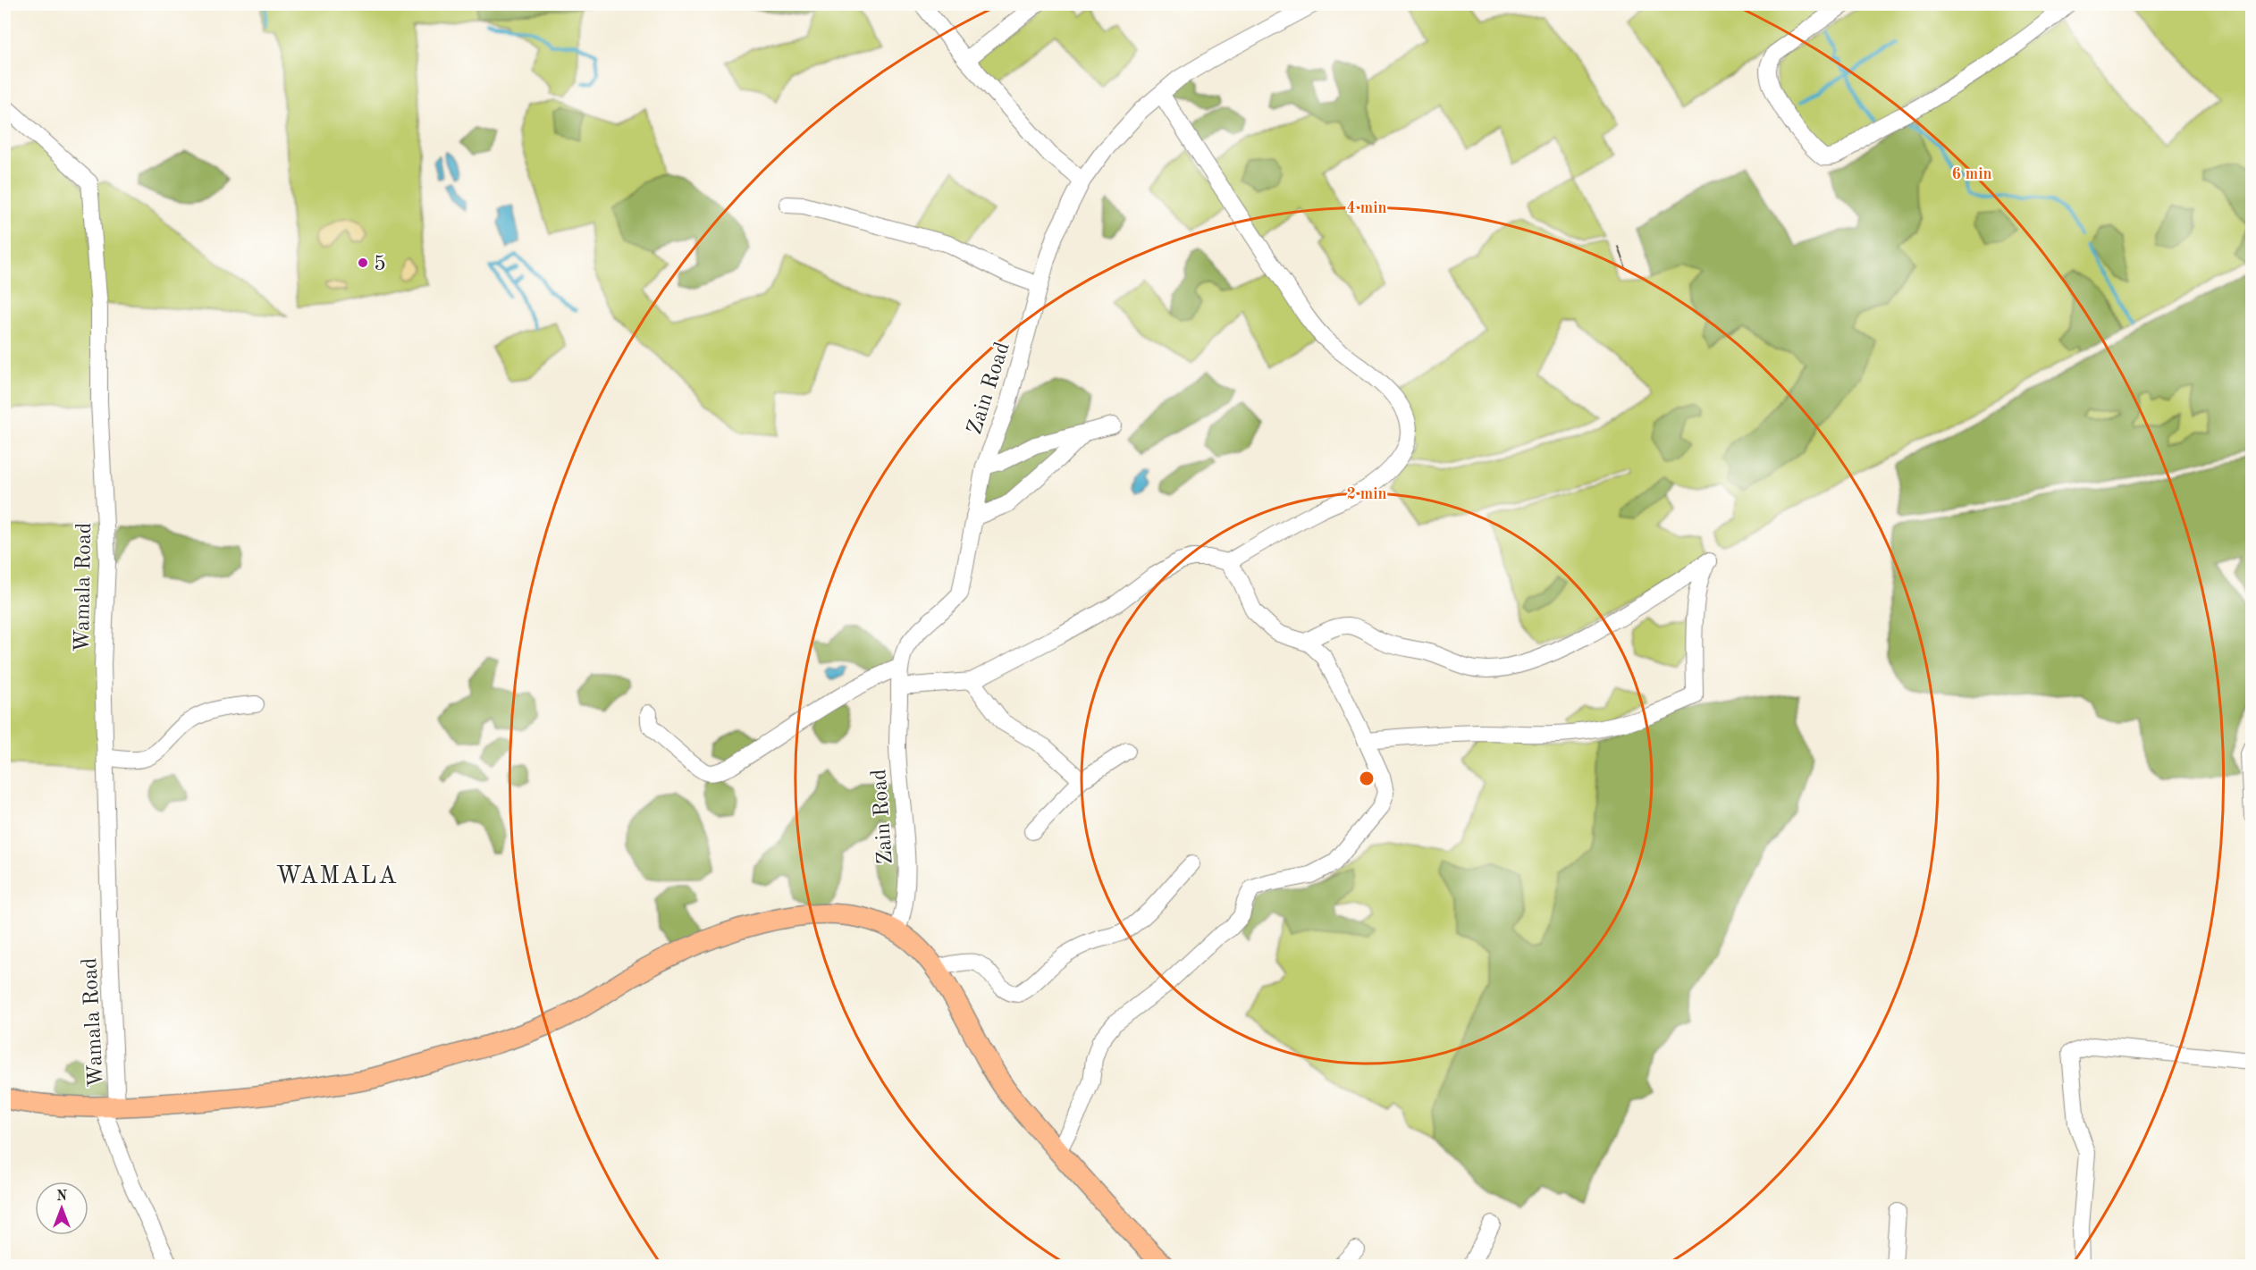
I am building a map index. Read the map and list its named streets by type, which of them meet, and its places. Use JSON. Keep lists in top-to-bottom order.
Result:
{
  "streets": {
    "street": ["Zain Road", "Wamala Road"]
  },
  "districts": ["WAMALA"],
  "places": ["5"],
  "north": "top",
  "rings": ["6 min", "4 min", "2 min"]
}
